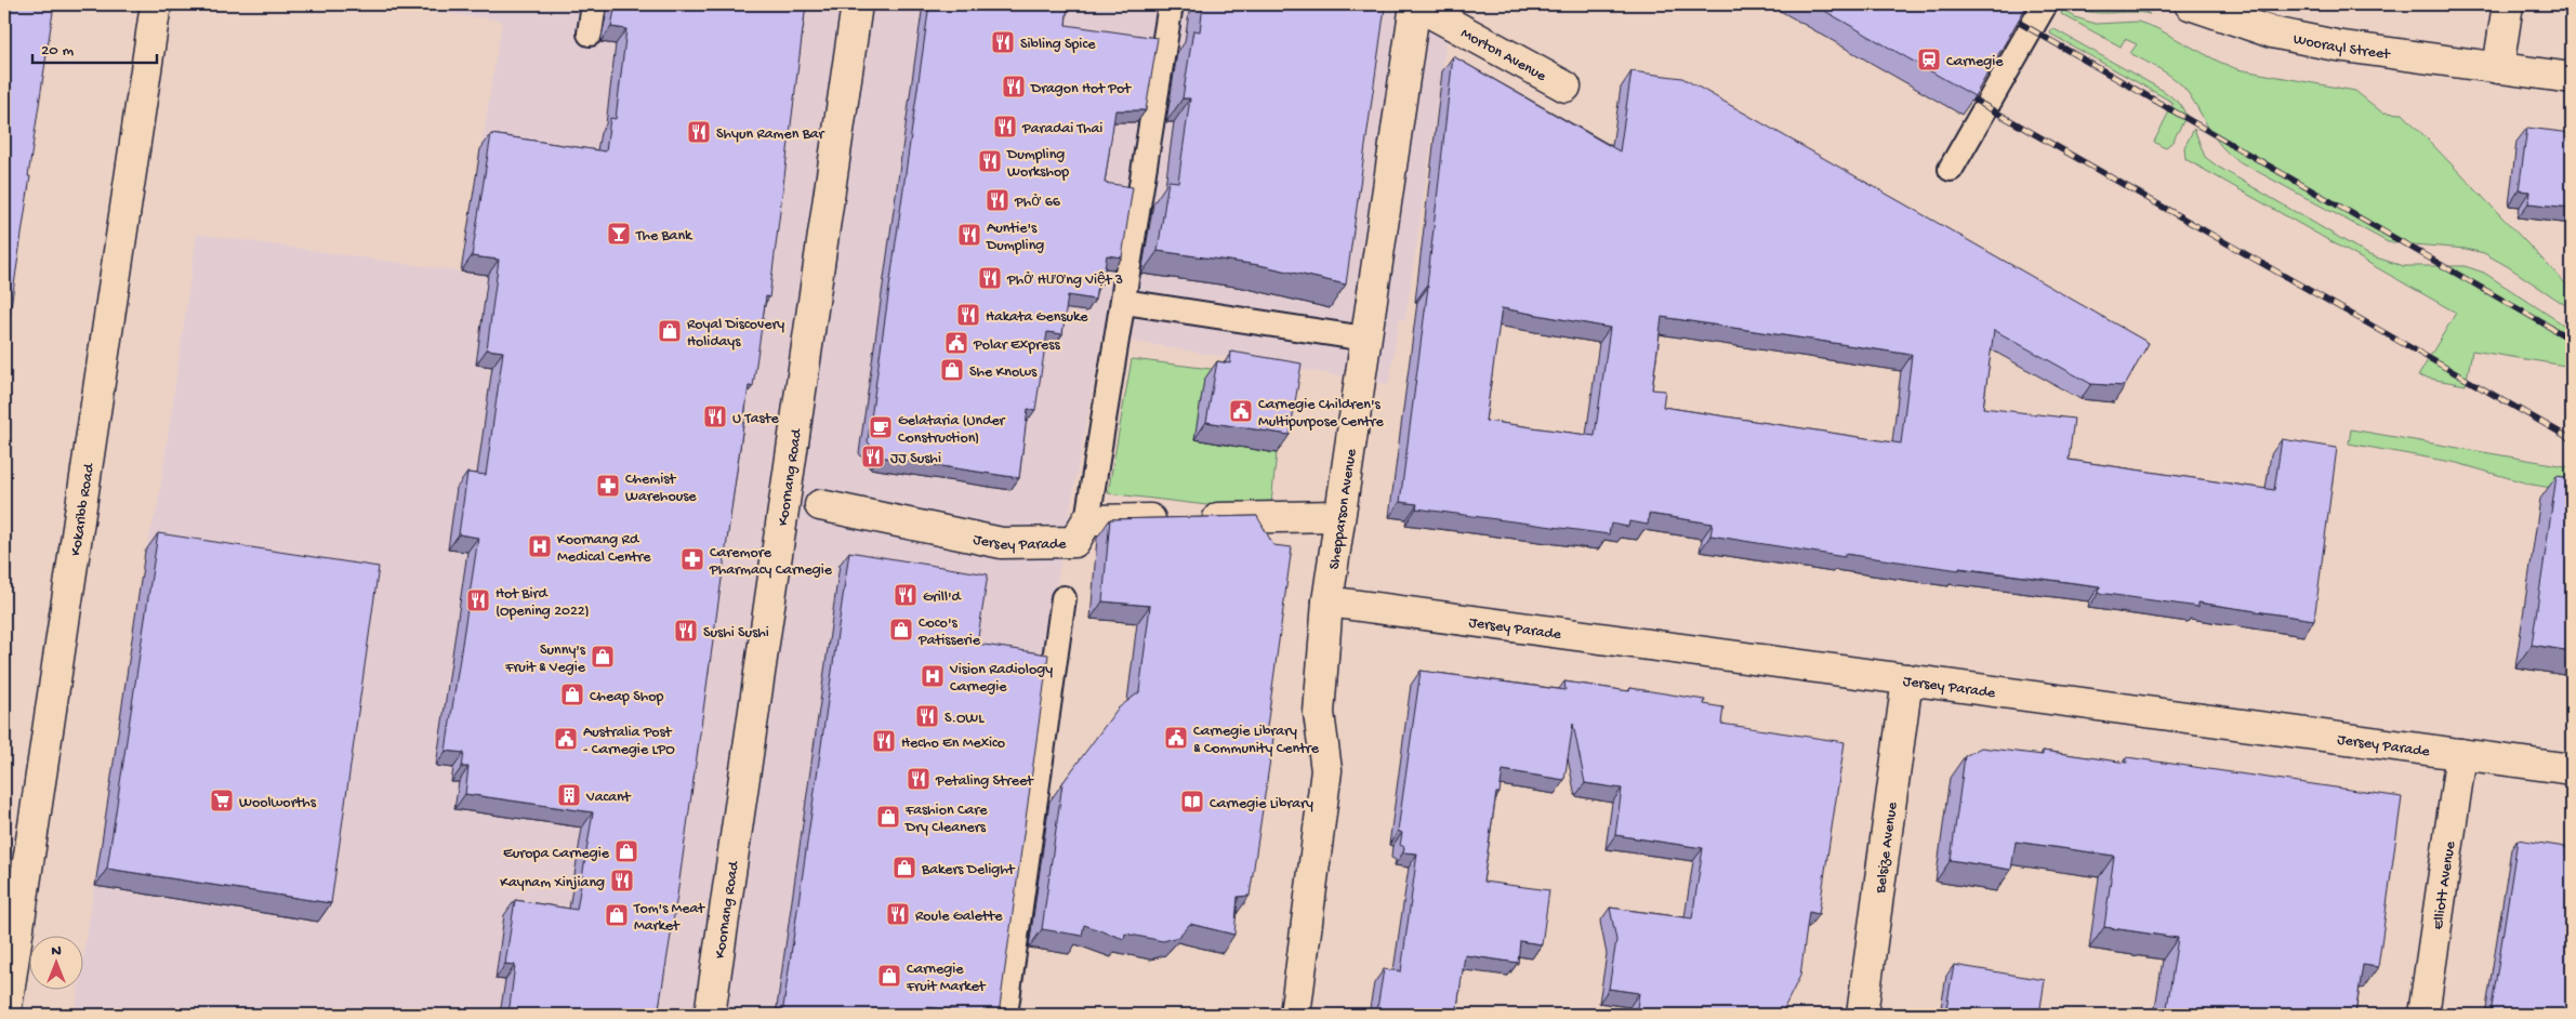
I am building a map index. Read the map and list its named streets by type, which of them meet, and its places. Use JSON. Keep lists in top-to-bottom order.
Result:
{
  "streets": {
    "street": [
      "Woorayl Street",
      "Morton Avenue",
      "Koornang Road",
      "Shepparson Avenue",
      "Kokaribb Road",
      "Jersey Parade",
      "Belsize Avenue",
      "Elliott Avenue"
    ]
  },
  "crossings": [
    ["Morton Avenue", "Shepparson Avenue"],
    ["Shepparson Avenue", "Jersey Parade"],
    ["Jersey Parade", "Belsize Avenue"],
    ["Jersey Parade", "Elliott Avenue"]
  ],
  "places": {
    "restaurant": [
      "Sibling Spice",
      "Dragon Hot Pot",
      "Paradai Thai",
      "Shyun Ramen Bar",
      "Dumpling Workshop",
      "Phở 66",
      "Auntie's Dumpling",
      "Phở Hương Việt 3",
      "Hakata Gensuke",
      "U Taste",
      "JJ Sushi",
      "Grill'd",
      "Hot Bird (Opening 2022)",
      "Sushi Sushi",
      "S.OWL",
      "Hecho En Mexico",
      "Petaling Street",
      "Kaynam Xinjiang",
      "Roule Galette"
    ],
    "station": ["Carnegie"],
    "bar": ["The Bank"],
    "shop": [
      "Royal Discovery Holidays",
      "She Knows",
      "Coco's Patisserie",
      "Sunny's Fruit & Vegie",
      "Cheap Shop",
      "Fashion Care Dry Cleaners",
      "Europa Carnegie",
      "Bakers Delight",
      "Tom's Meat Market",
      "Carnegie Fruit Market"
    ],
    "public building": [
      "Polar Express",
      "Carnegie Children's Multipurpose Centre",
      "Carnegie Library & Community Centre",
      "Australia Post - Carnegie LPO"
    ],
    "cafe": ["Gelataria (Under Construction)"],
    "pharmacy": ["Chemist Warehouse", "Caremore Pharmacy Carnegie"],
    "hospital": ["Koornang Rd Medical Centre", "Vision Radiology Carnegie"],
    "building": ["Vacant"],
    "supermarket": ["Woolworths"],
    "library": ["Carnegie Library"]
  },
  "scale_bar": "20 m",
  "north": "top"
}
